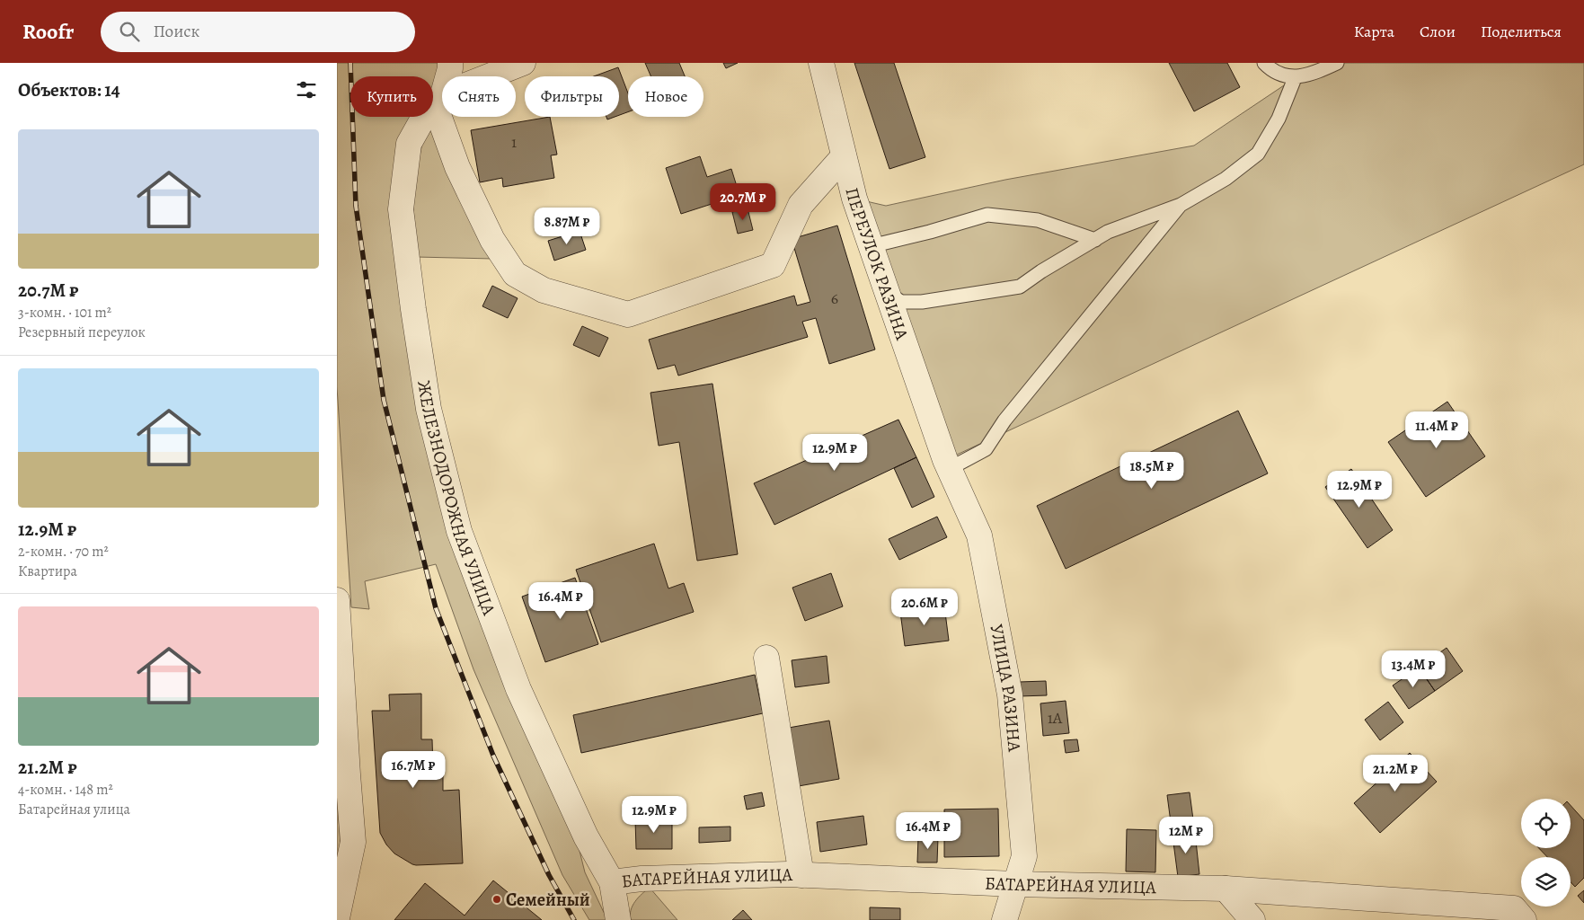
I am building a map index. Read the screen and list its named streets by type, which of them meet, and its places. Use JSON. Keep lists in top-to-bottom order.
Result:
{
  "streets": {
    "street": [
      "ПЕРЕУЛОК РАЗИНА",
      "ЖЕЛЕЗНОДОРОЖНАЯ УЛИЦА",
      "УЛИЦА РАЗИНА",
      "БАТАРЕЙНАЯ УЛИЦА"
    ]
  },
  "crossings": [
    ["ПЕРЕУЛОК РАЗИНА", "УЛИЦА РАЗИНА"],
    ["ЖЕЛЕЗНОДОРОЖНАЯ УЛИЦА", "БАТАРЕЙНАЯ УЛИЦА"],
    ["УЛИЦА РАЗИНА", "БАТАРЕЙНАЯ УЛИЦА"]
  ],
  "places": ["Семейный"],
  "house_numbers": ["1", "6", "1А"],
  "page": {
    "header": "Roofr",
    "search": "Поиск",
    "nav": ["Карта", "Слои", "Поделиться"],
    "heading": "Объектов: 14",
    "chip": [
      "Купить",
      "Снять",
      "Фильтры",
      "Новое"
    ],
    "list": [
      {
        "name": "20.7M ₽",
        "note": "3-комн. · 101 m² · Резервный переулок"
      },
      {
        "name": "12.9M ₽",
        "note": "2-комн. · 70 m² · Квартира"
      },
      {
        "name": "21.2M ₽",
        "note": "4-комн. · 148 m² · Батарейная улица"
      }
    ],
    "price": [
      "20.7M ₽",
      "8.87M ₽",
      "11.4M ₽",
      "12.9M ₽",
      "18.5M ₽",
      "12.9M ₽",
      "16.4M ₽",
      "20.6M ₽",
      "13.4M ₽",
      "16.7M ₽",
      "21.2M ₽",
      "12.9M ₽",
      "16.4M ₽",
      "12M ₽"
    ]
  }
}
